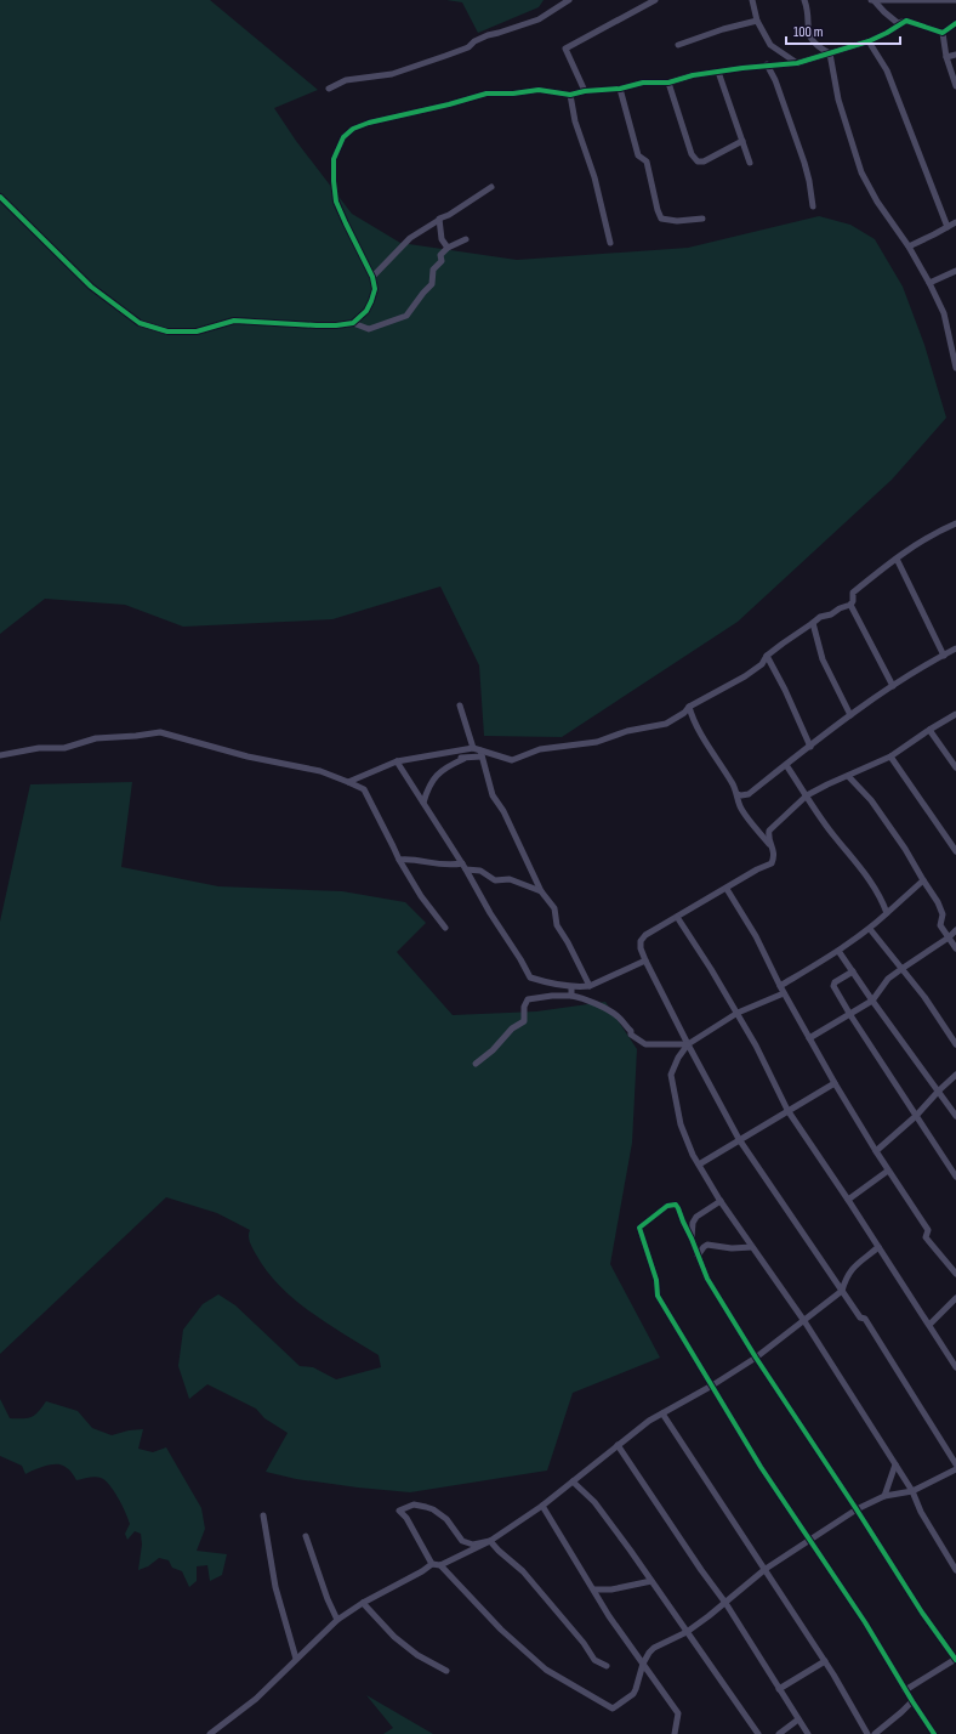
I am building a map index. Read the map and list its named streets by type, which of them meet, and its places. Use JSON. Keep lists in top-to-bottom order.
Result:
{
  "scale_bar": "100 m"
}
